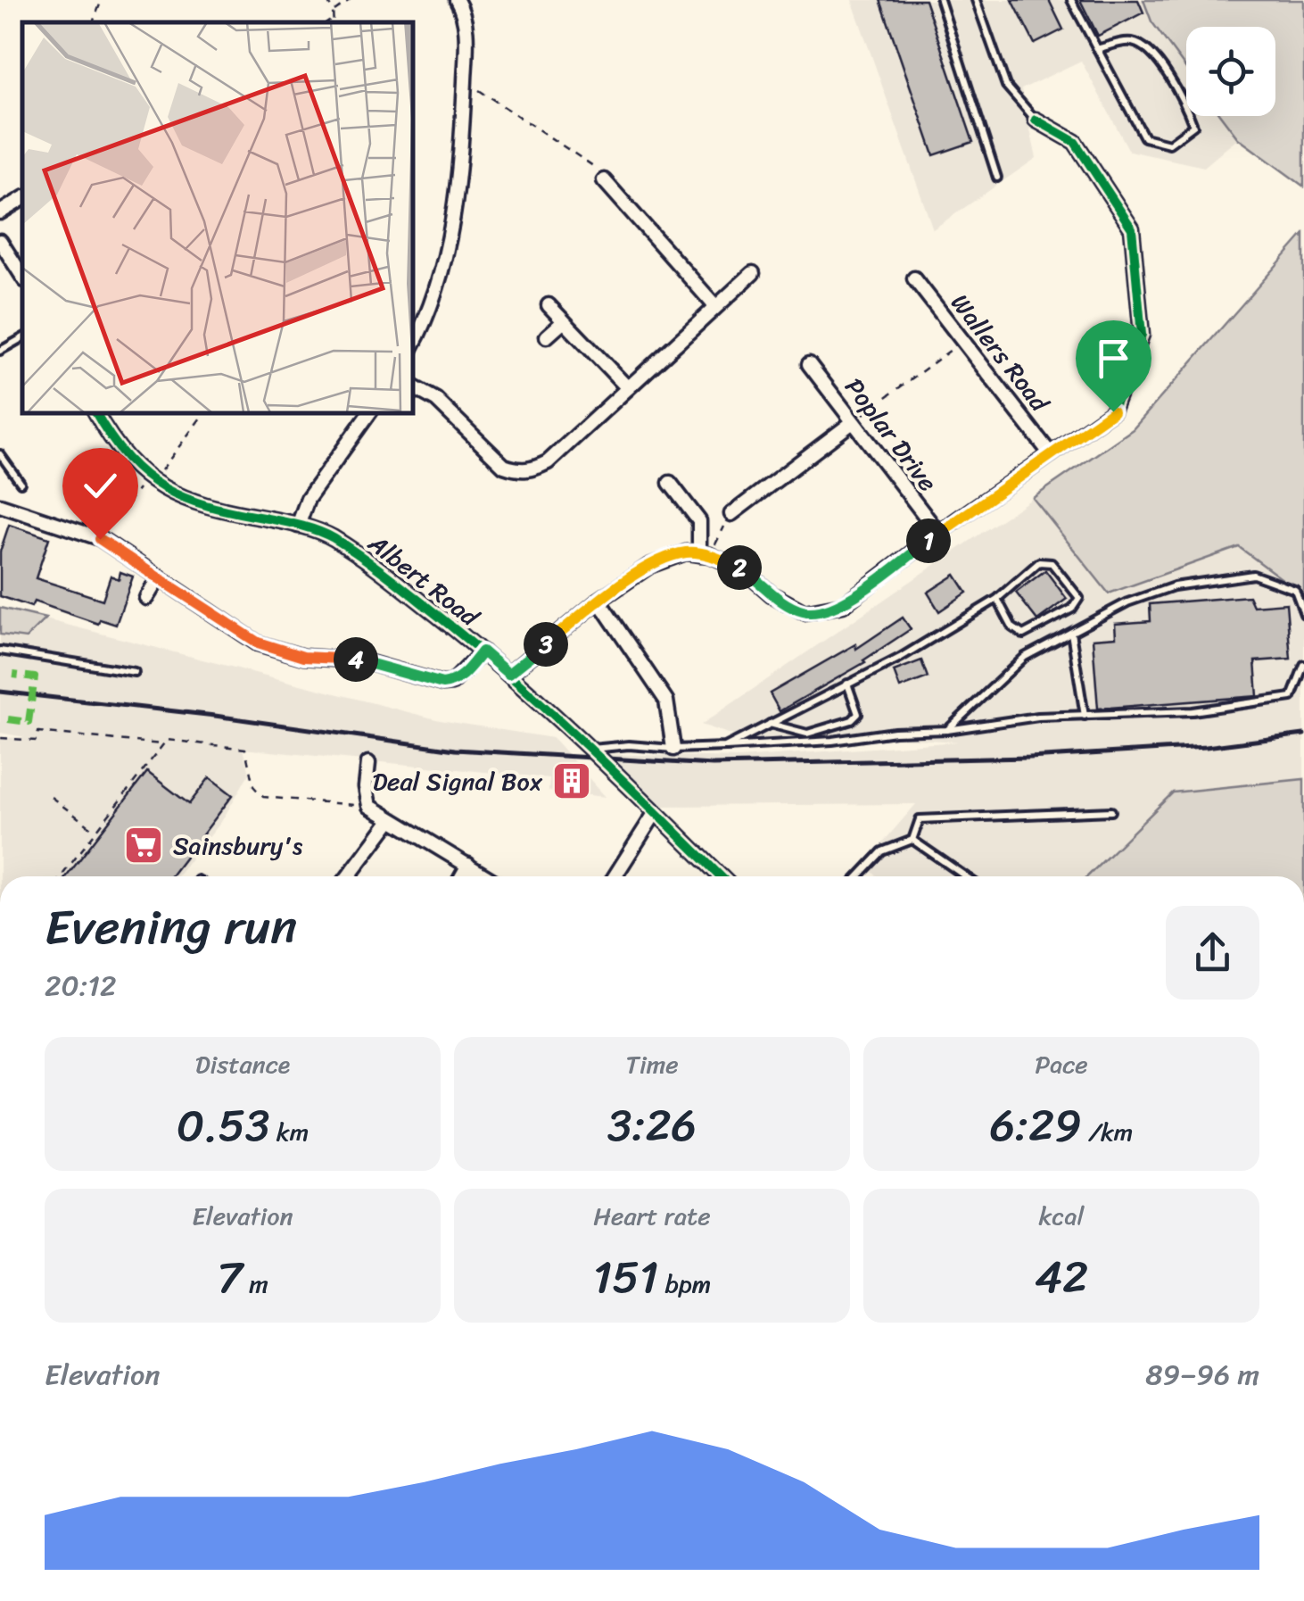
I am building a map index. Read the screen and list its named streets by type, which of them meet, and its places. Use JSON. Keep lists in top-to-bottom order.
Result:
{
  "streets": {
    "street": ["Wallers Road", "Poplar Drive", "Albert Road"]
  },
  "places": {
    "building": ["Deal Signal Box"],
    "supermarket": ["Sainsbury's"]
  },
  "page": {
    "pins": [
      "1",
      "2",
      "3",
      "4"
    ],
    "heading": ["Evening run", "20:12"],
    "stats": [
      ["Distance", "0.53 km"],
      ["Time", "3:26"],
      ["Pace", "6:29 /km"],
      ["Elevation", "7 m"],
      ["Heart rate", "151 bpm"],
      ["kcal", "42"]
    ],
    "chart": ["Elevation", "89–96 m"]
  }
}
